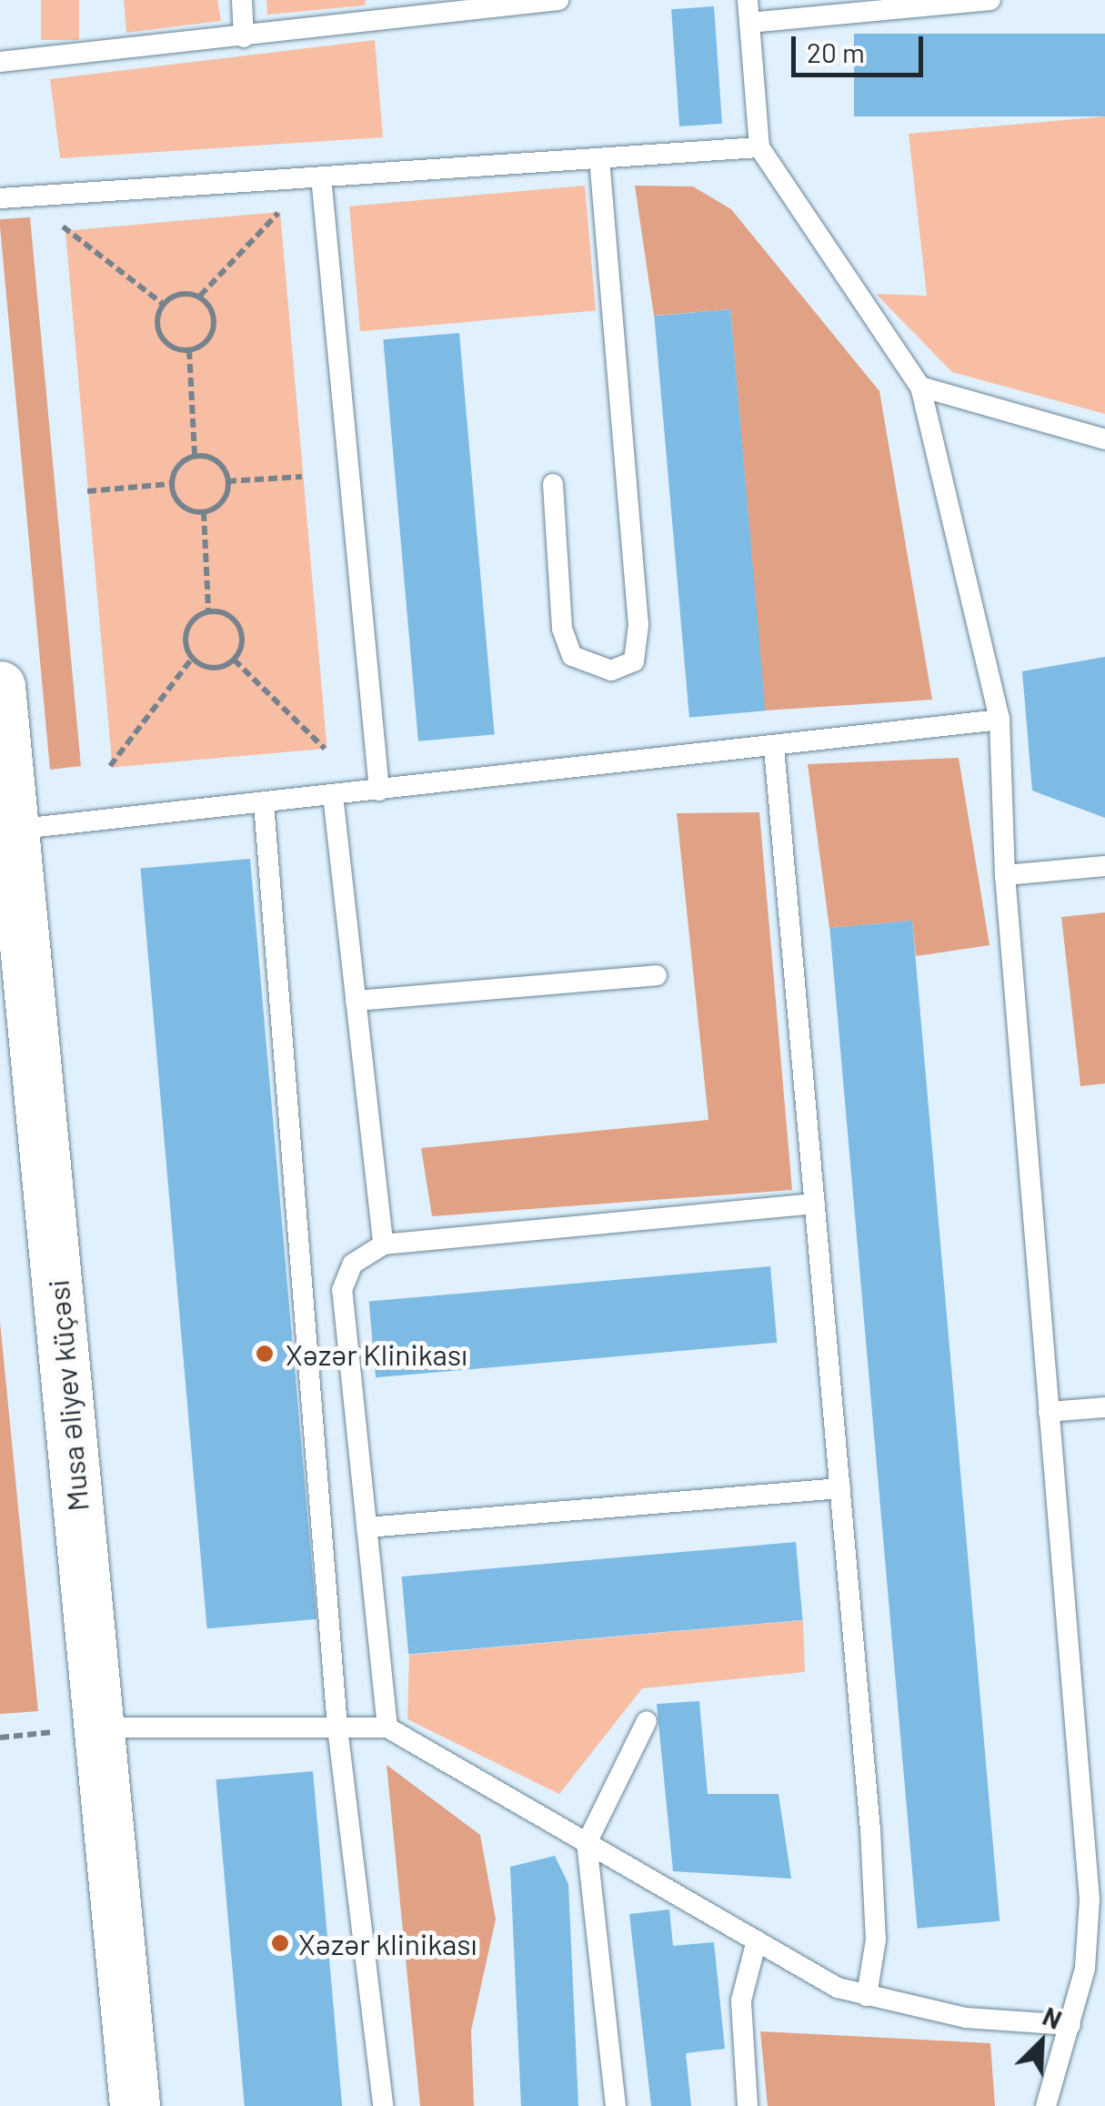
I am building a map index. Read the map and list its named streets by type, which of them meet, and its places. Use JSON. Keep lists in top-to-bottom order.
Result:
{
  "streets": {
    "street": ["Musa Əliyev küçəsi"]
  },
  "places": ["Xəzər Klinikası", "Xəzər klinikası"],
  "scale_bar": "20 m",
  "north": "top right"
}
